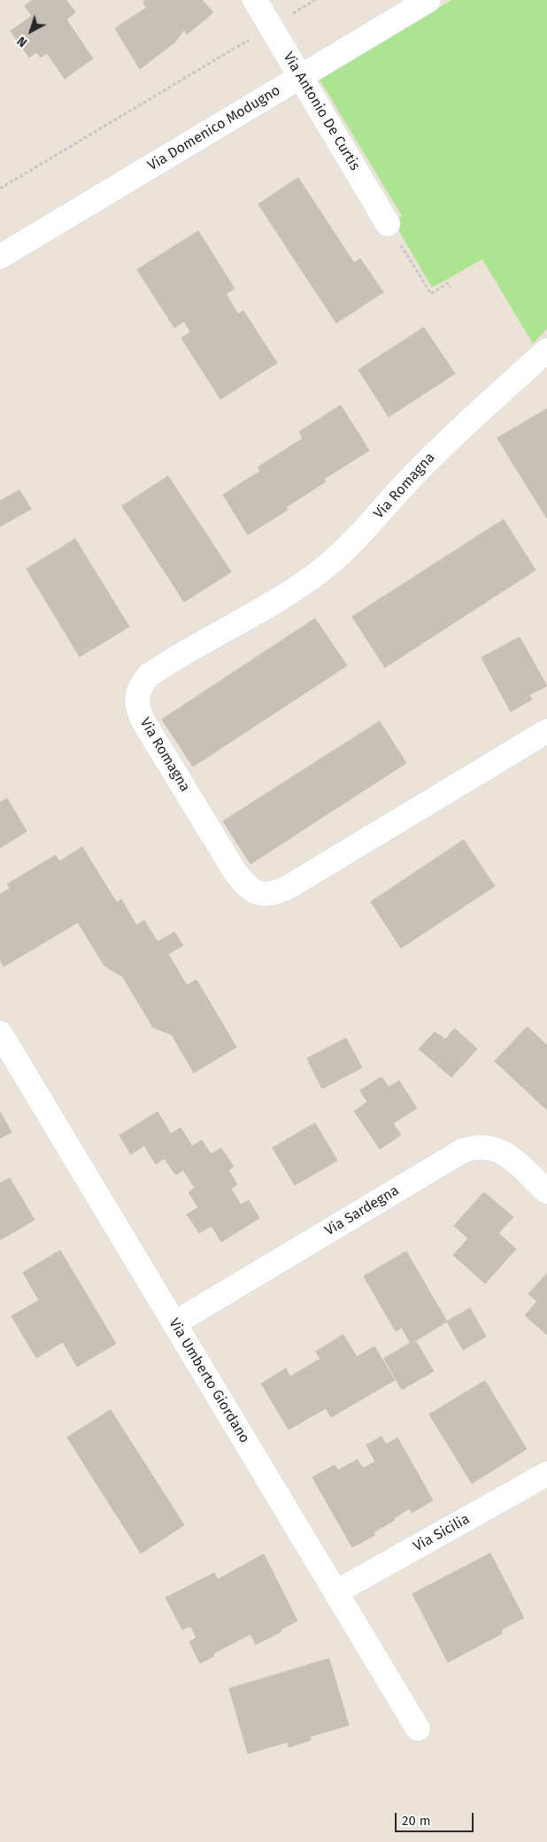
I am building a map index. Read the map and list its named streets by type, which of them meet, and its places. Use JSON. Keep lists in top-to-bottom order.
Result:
{
  "streets": {
    "street": [
      "Via Antonio De Curtis",
      "Via Domenico Modugno",
      "Via Romagna",
      "Via Sardegna",
      "Via Umberto Giordano",
      "Via Sicilia"
    ]
  },
  "crossings": [
    ["Via Antonio De Curtis", "Via Domenico Modugno"],
    ["Via Sardegna", "Via Umberto Giordano"],
    ["Via Umberto Giordano", "Via Sicilia"]
  ],
  "scale_bar": "20 m",
  "north": "bottom left"
}
